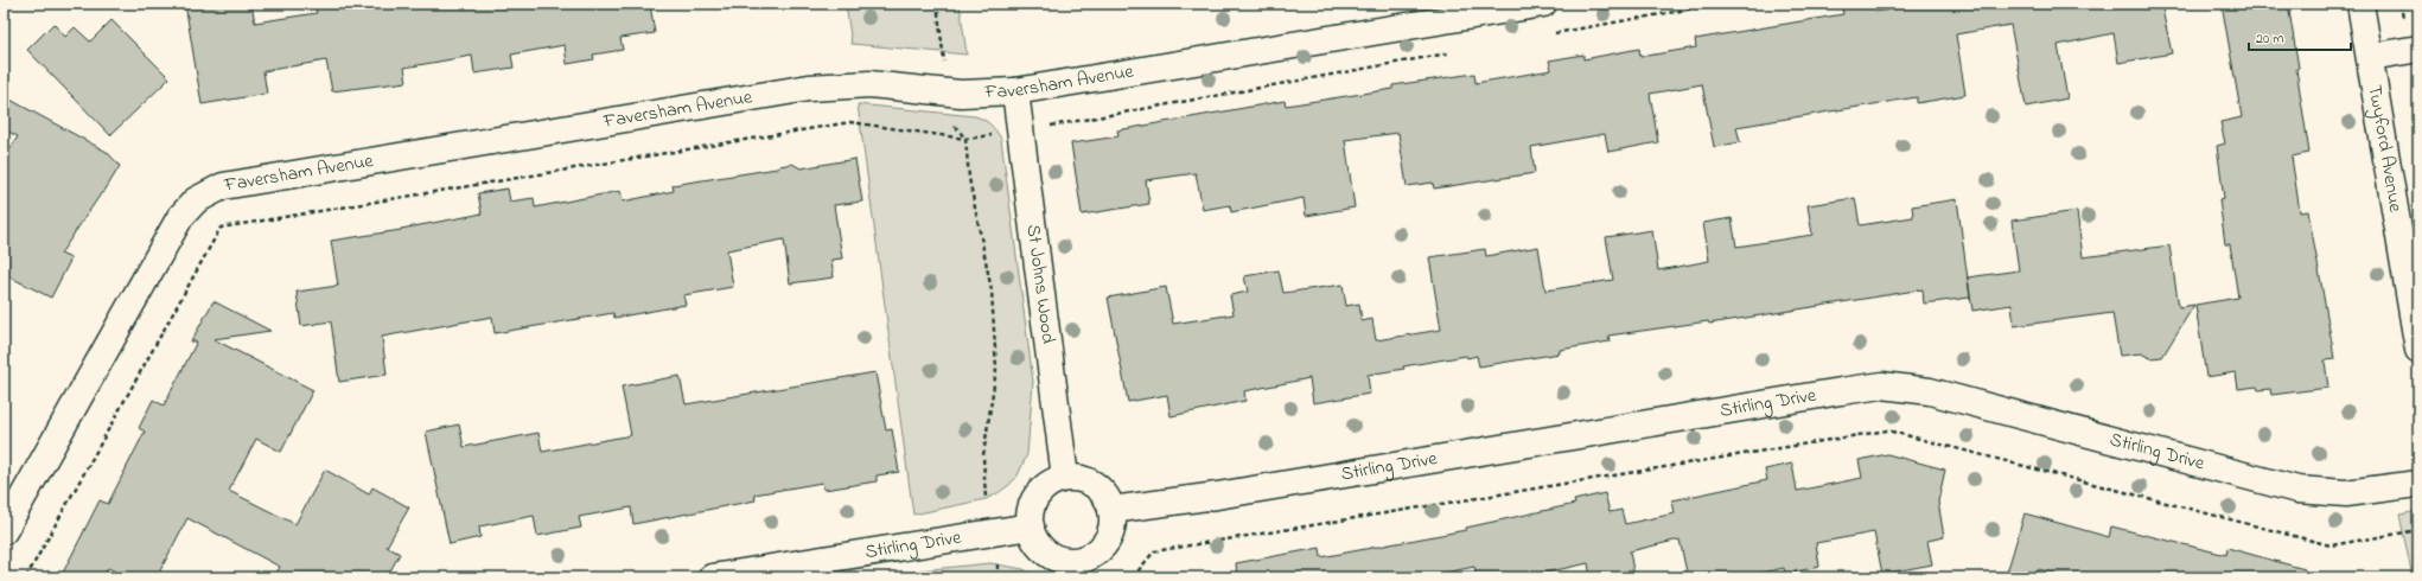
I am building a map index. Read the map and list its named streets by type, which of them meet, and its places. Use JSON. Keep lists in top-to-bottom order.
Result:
{
  "streets": {
    "street": [
      "Faversham Avenue",
      "Twyford Avenue",
      "St Johns Wood",
      "Stirling Drive"
    ]
  },
  "crossings": [
    ["Faversham Avenue", "St Johns Wood"],
    ["St Johns Wood", "Stirling Drive"]
  ],
  "scale_bar": "20 m"
}
